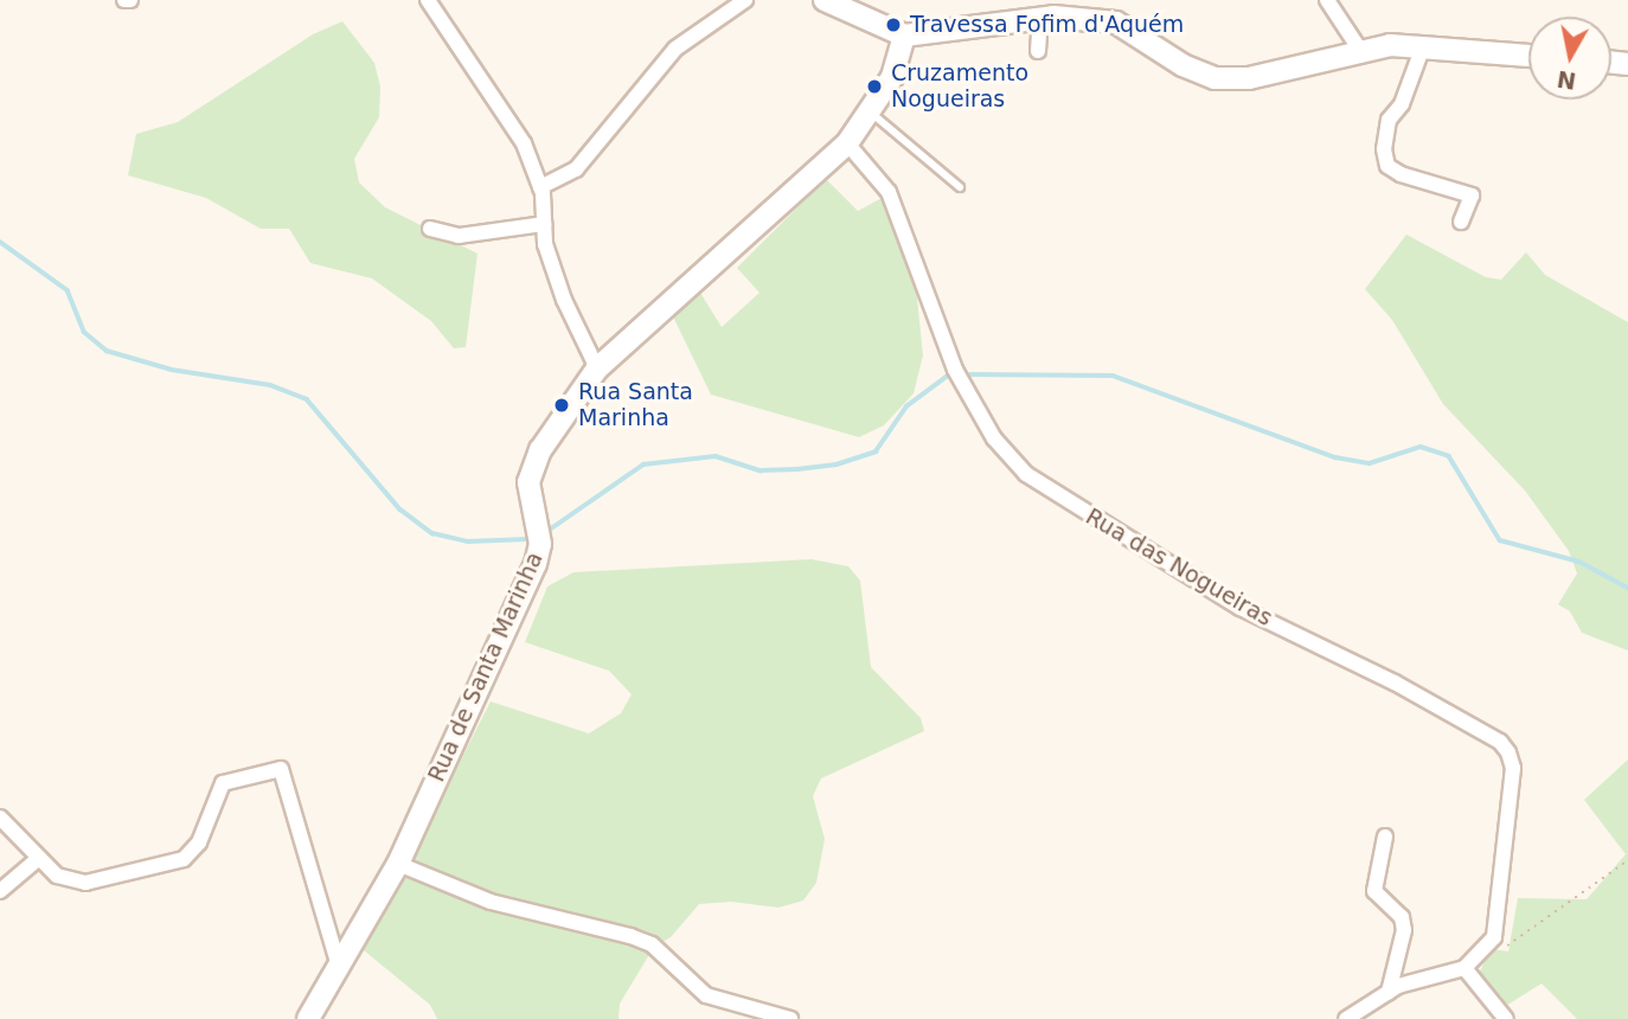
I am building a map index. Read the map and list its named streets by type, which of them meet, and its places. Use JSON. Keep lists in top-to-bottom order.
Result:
{
  "streets": {
    "street": ["Rua das Nogueiras", "Rua de Santa Marinha"]
  },
  "crossings": [
    ["Rua das Nogueiras", "Rua de Santa Marinha"]
  ],
  "places": ["Travessa Fofim d'Aquém", "Cruzamento Nogueiras", "Rua Santa Marinha"],
  "north": "bottom"
}
